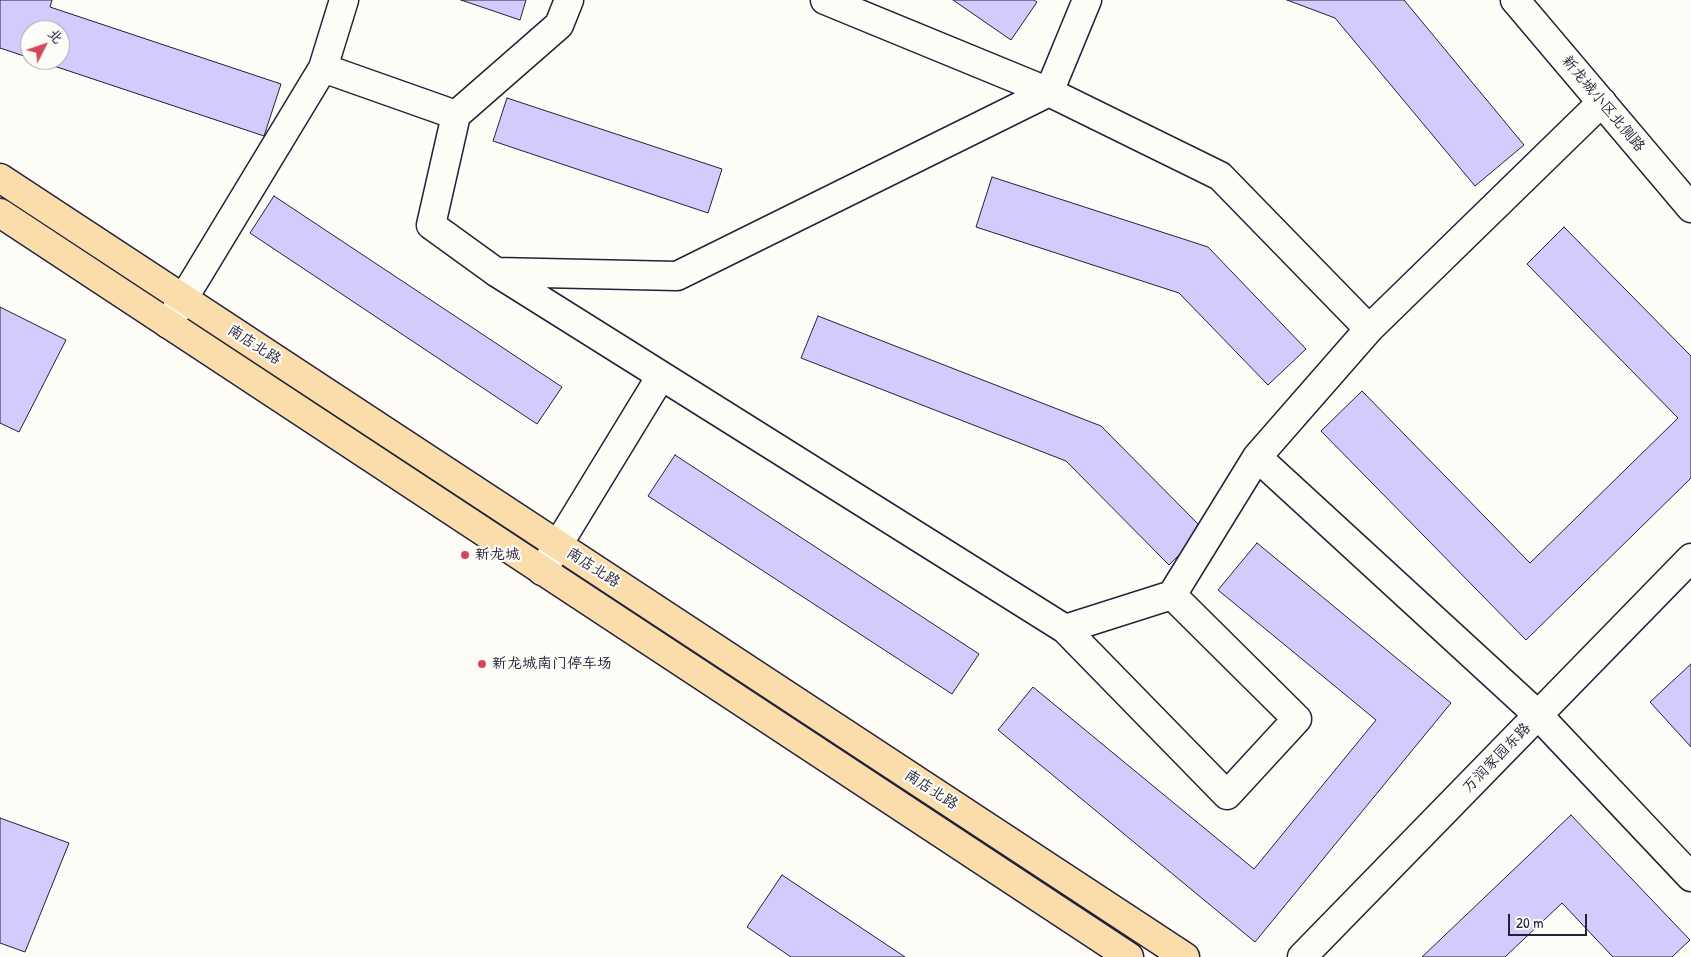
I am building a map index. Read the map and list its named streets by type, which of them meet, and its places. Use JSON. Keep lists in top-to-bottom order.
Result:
{
  "streets": {
    "main road": ["南店北路"],
    "street": ["新龙城小区北侧路", "万润家园东路"]
  },
  "places": ["新龙城", "新龙城南门停车场"],
  "scale_bar": "20 m",
  "north": "top right"
}
